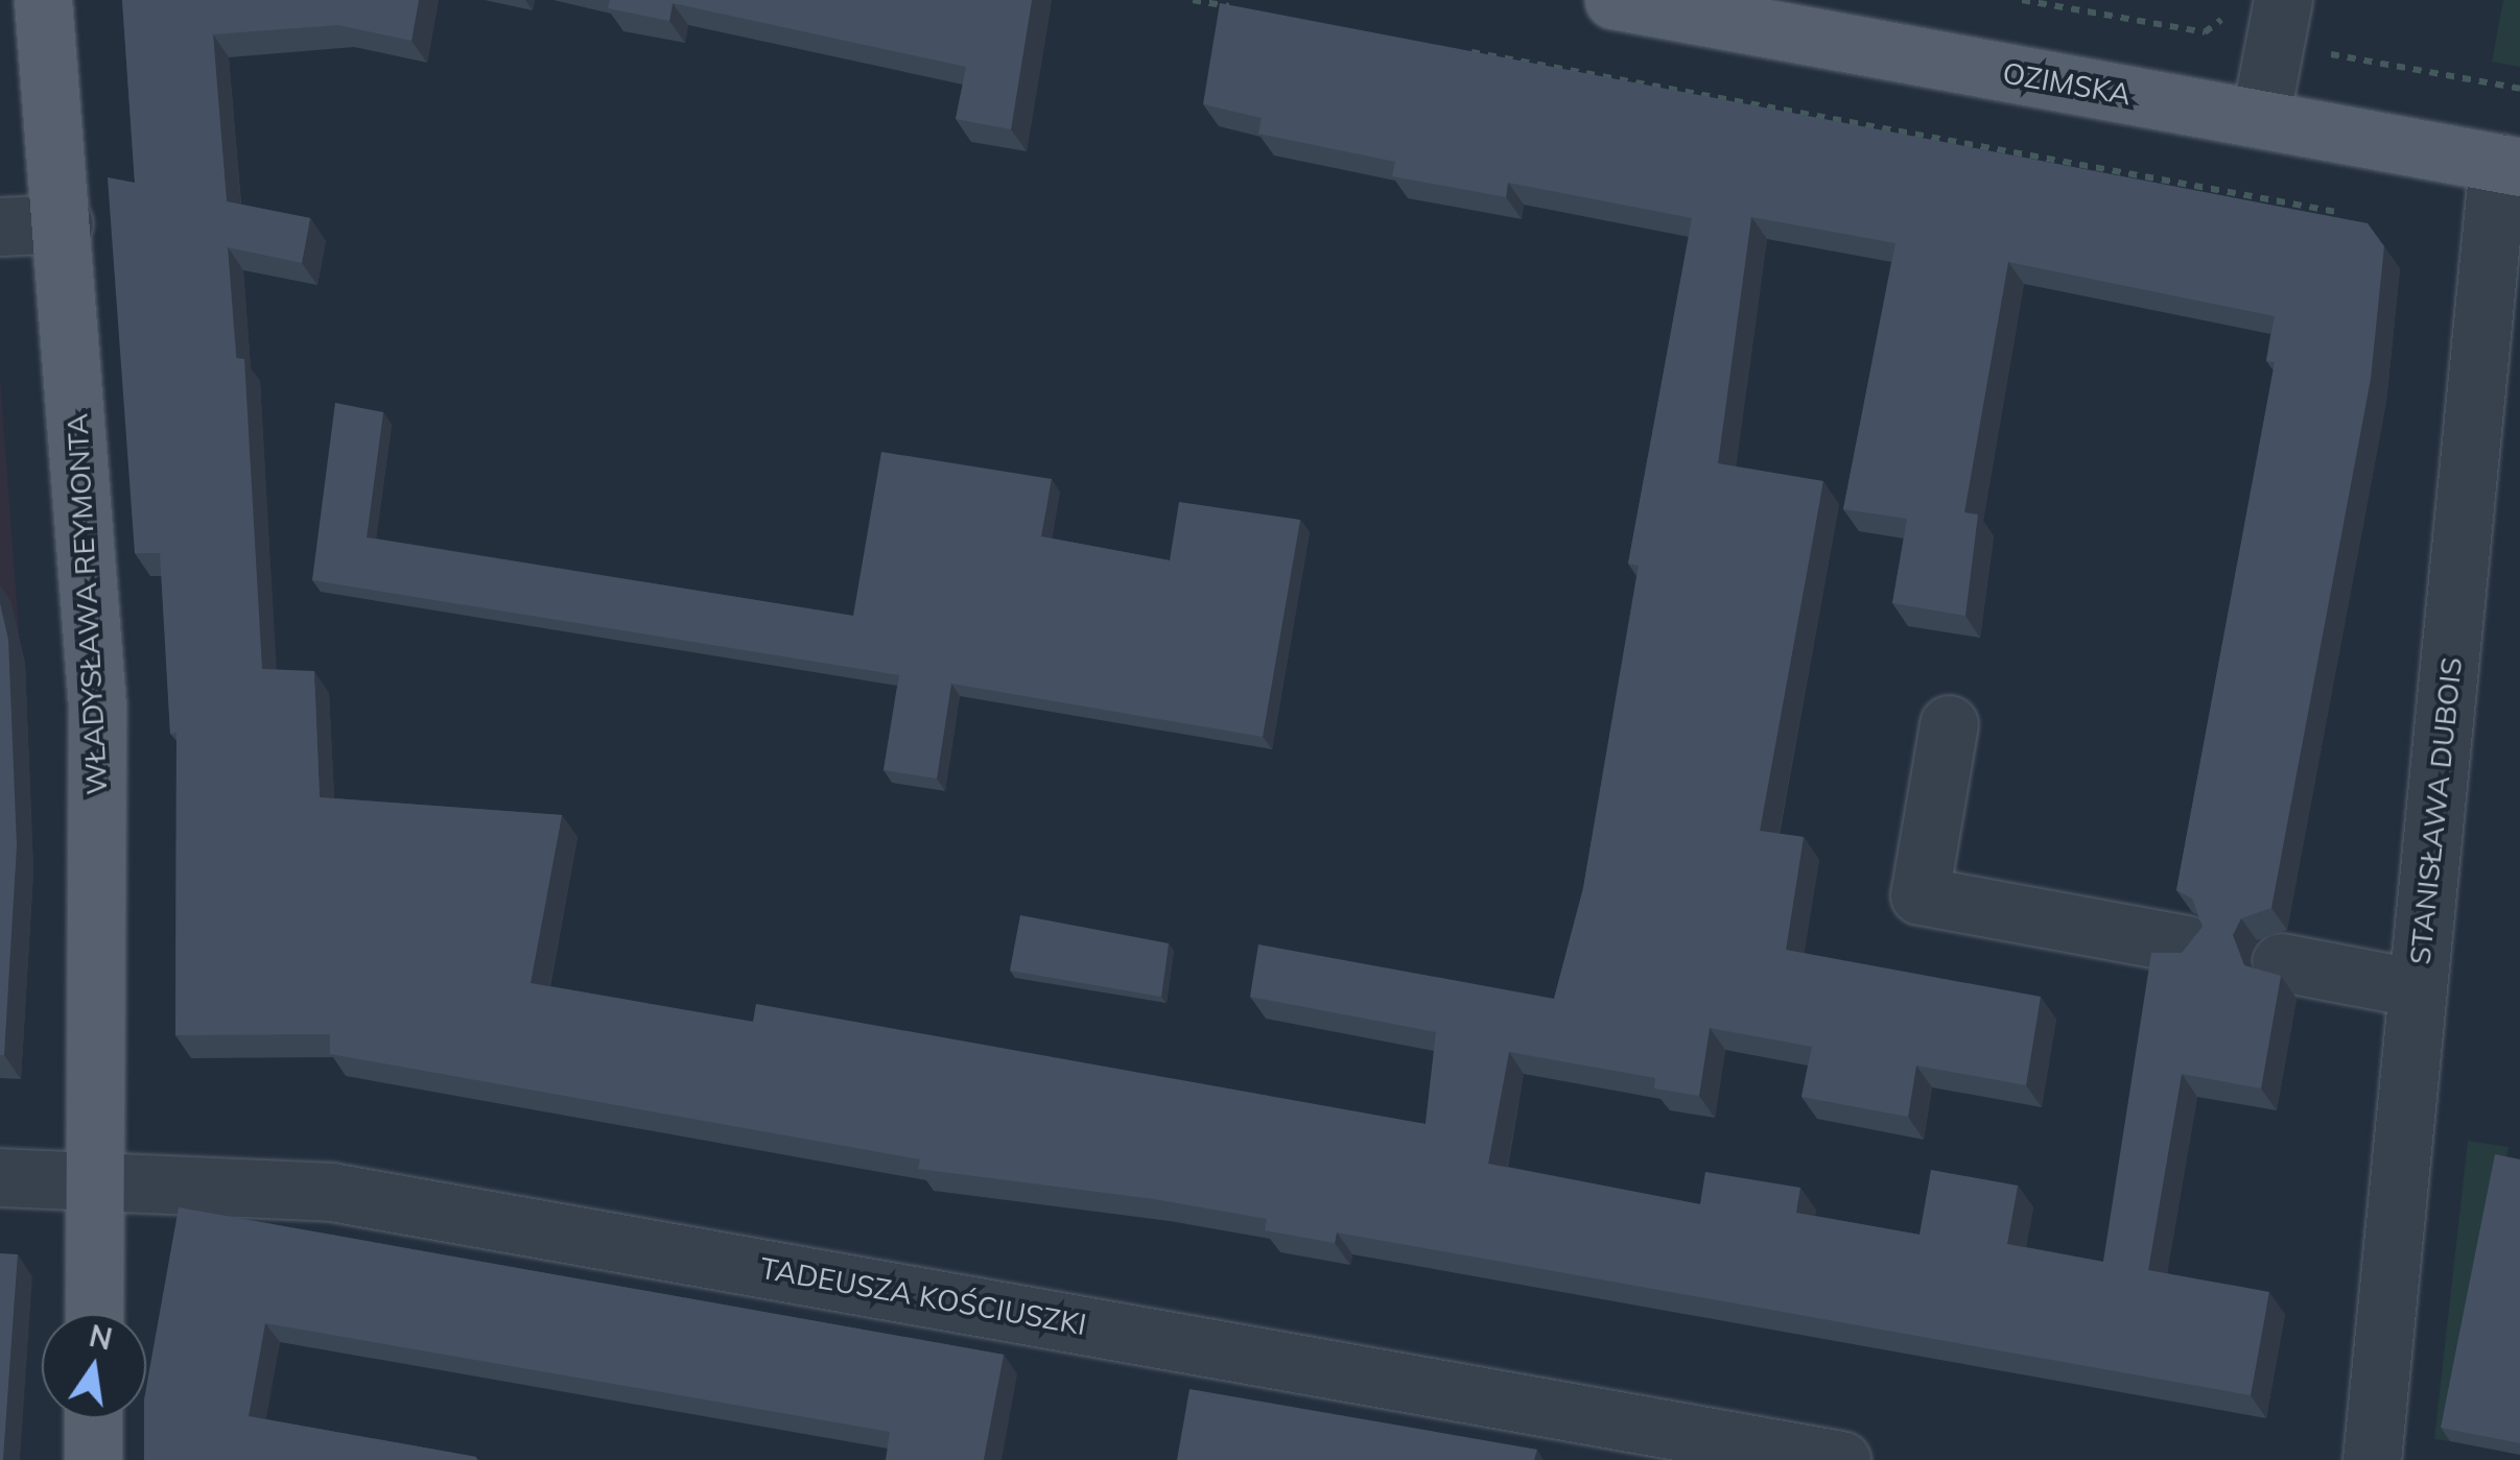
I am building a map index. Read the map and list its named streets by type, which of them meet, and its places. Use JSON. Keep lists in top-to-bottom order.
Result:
{
  "streets": {
    "main road": ["OZIMSKA", "WŁADYSŁAWA REYMONTA"],
    "street": ["STANISŁAWA DUBOIS", "TADEUSZA KOŚCIUSZKI"]
  },
  "crossings": [
    ["OZIMSKA", "STANISŁAWA DUBOIS"],
    ["WŁADYSŁAWA REYMONTA", "TADEUSZA KOŚCIUSZKI"]
  ],
  "north": "top"
}
